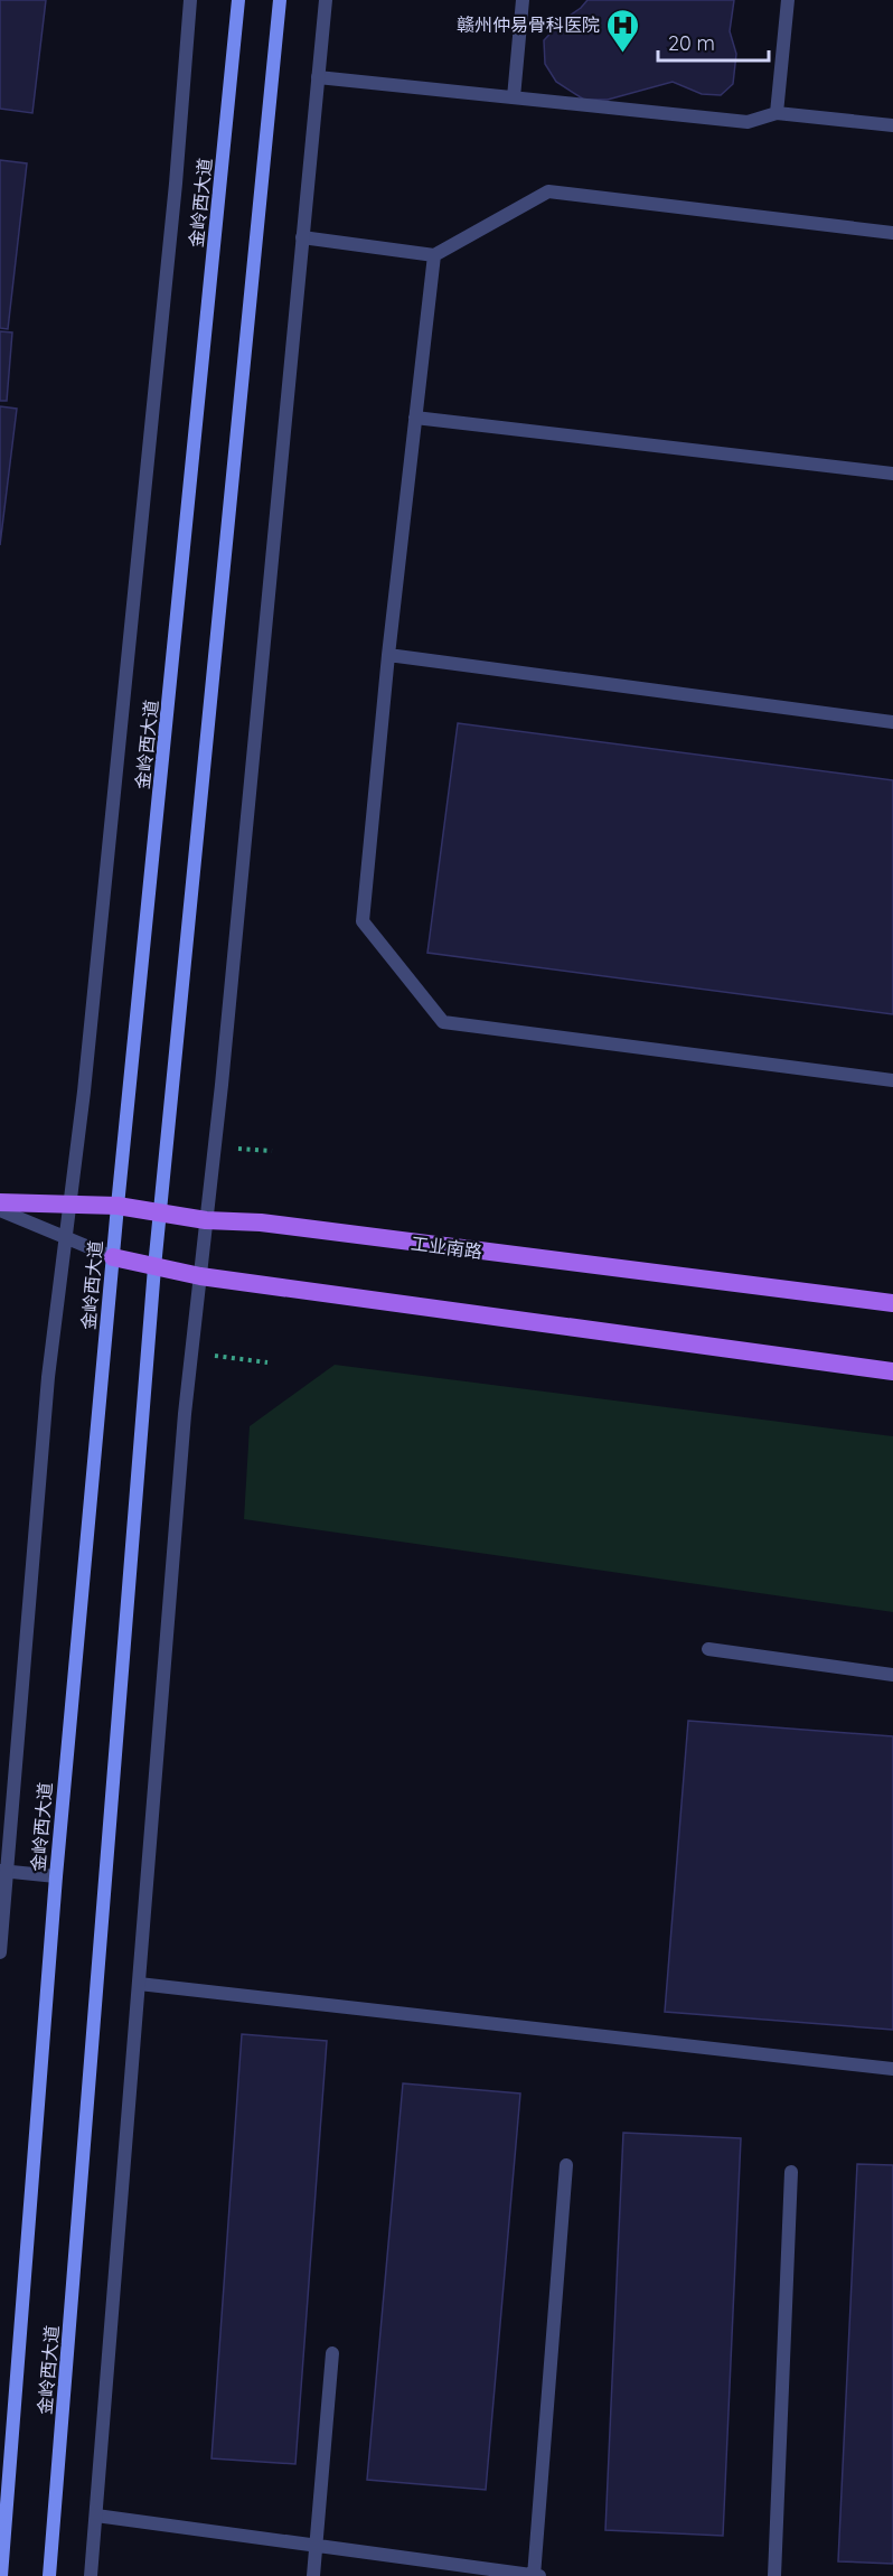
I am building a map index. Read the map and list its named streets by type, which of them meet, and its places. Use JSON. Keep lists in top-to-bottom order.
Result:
{
  "streets": {
    "main road": ["金岭西大道", "工业南路"]
  },
  "crossings": [
    ["金岭西大道", "工业南路"]
  ],
  "places": {
    "hospital": ["赣州仲易骨科医院"]
  },
  "scale_bar": "20 m"
}
